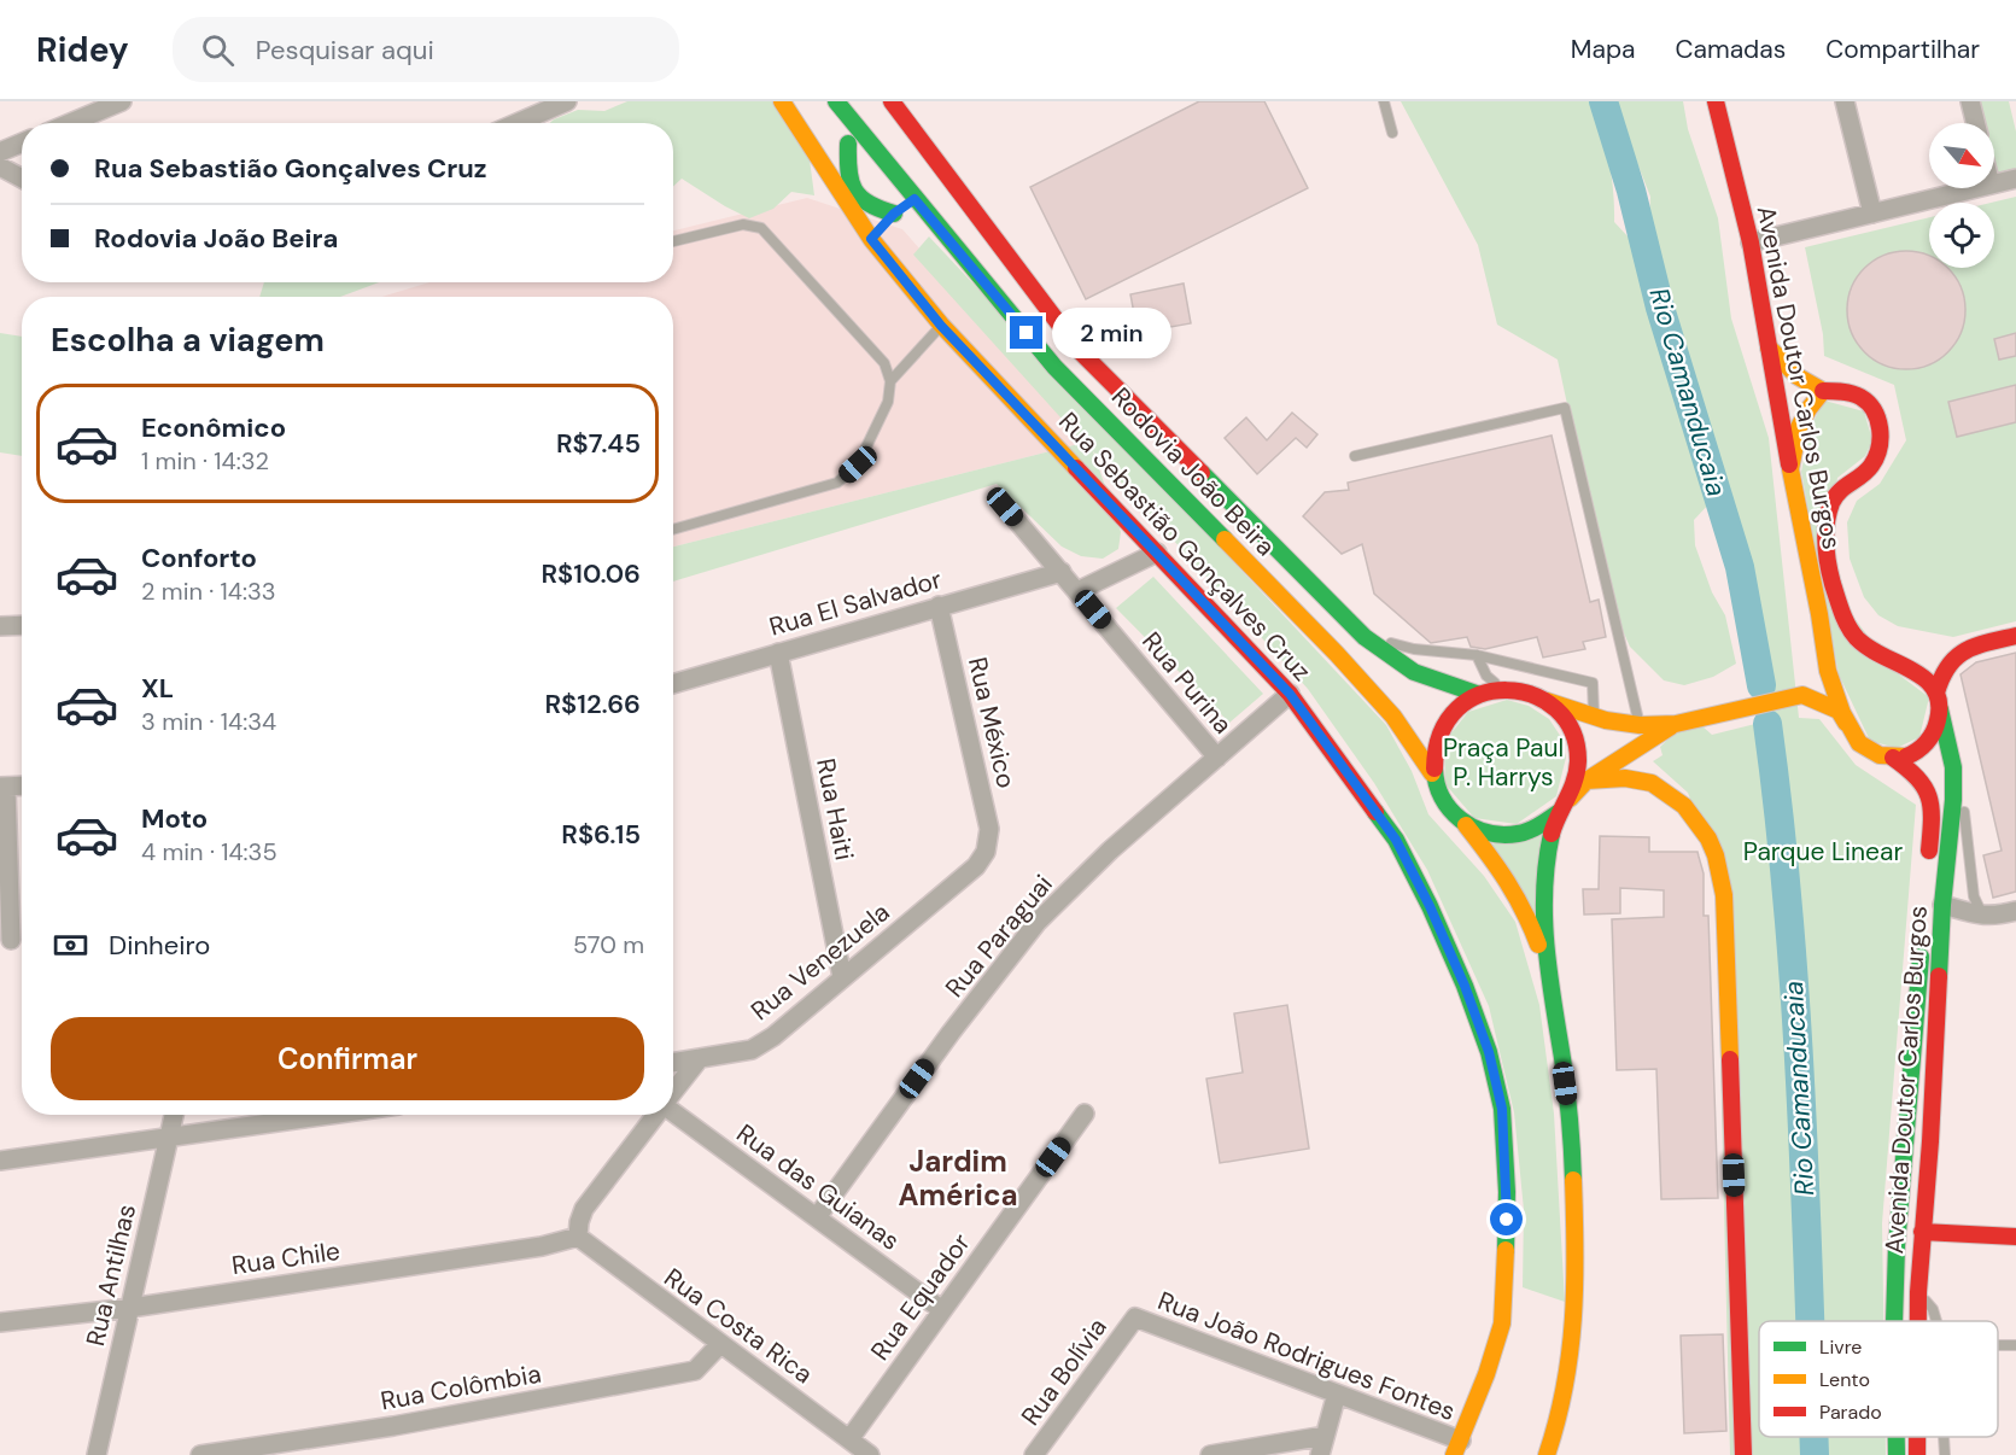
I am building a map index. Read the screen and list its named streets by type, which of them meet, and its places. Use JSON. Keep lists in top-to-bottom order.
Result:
{
  "streets": {
    "main road": ["Avenida Doutor Carlos Burgos", "Rodovia João Beira", "Rua Sebastião Gonçalves Cruz"],
    "street": [
      "Rua El Salvador",
      "Rua Purina",
      "Rua México",
      "Rua Haiti",
      "Rua Paraguai",
      "Rua Venezuela",
      "Rua das Guianas",
      "Rua Chile",
      "Rua Antilhas",
      "Rua Equador",
      "Rua Costa Rica",
      "Rua João Rodrigues Fontes",
      "Rua Bolívia",
      "Rua Colômbia"
    ]
  },
  "crossings": [
    ["Rua Sebastião Gonçalves Cruz", "Rua Paraguai"],
    ["Rua Sebastião Gonçalves Cruz", "Rua João Rodrigues Fontes"],
    ["Rua El Salvador", "Rua Purina"],
    ["Rua El Salvador", "Rua México"],
    ["Rua El Salvador", "Rua Haiti"],
    ["Rua Purina", "Rua Paraguai"],
    ["Rua México", "Rua Venezuela"],
    ["Rua Haiti", "Rua Venezuela"],
    ["Rua Paraguai", "Rua das Guianas"],
    ["Rua das Guianas", "Rua Equador"],
    ["Rua Chile", "Rua Antilhas"],
    ["Rua Chile", "Rua Costa Rica"],
    ["Rua Equador", "Rua Costa Rica"],
    ["Rua Costa Rica", "Rua Colômbia"],
    ["Rua João Rodrigues Fontes", "Rua Bolívia"]
  ],
  "districts": ["Jardim América"],
  "water": ["Rio Camanducaia"],
  "parks": ["Praça Paul P. Harrys", "Parque Linear"],
  "legend": ["Livre", "Lento", "Parado"],
  "north": "bottom right",
  "page": {
    "header": "Ridey",
    "search": "Pesquisar aqui",
    "nav": ["Mapa", "Camadas", "Compartilhar"],
    "banner": ["Rua Sebastião Gonçalves Cruz", "Rodovia João Beira"],
    "heading": "Escolha a viagem",
    "bubble": "2 min",
    "list": [
      {
        "name": "Econômico",
        "note": "1 min · 14:32",
        "value": "R$7.45"
      },
      {
        "name": "Conforto",
        "note": "2 min · 14:33",
        "value": "R$10.06"
      },
      {
        "name": "XL",
        "note": "3 min · 14:34",
        "value": "R$12.66"
      },
      {
        "name": "Moto",
        "note": "4 min · 14:35",
        "value": "R$6.15"
      }
    ],
    "pay": ["Dinheiro", "570 m"],
    "buttons": "Confirmar"
  }
}
